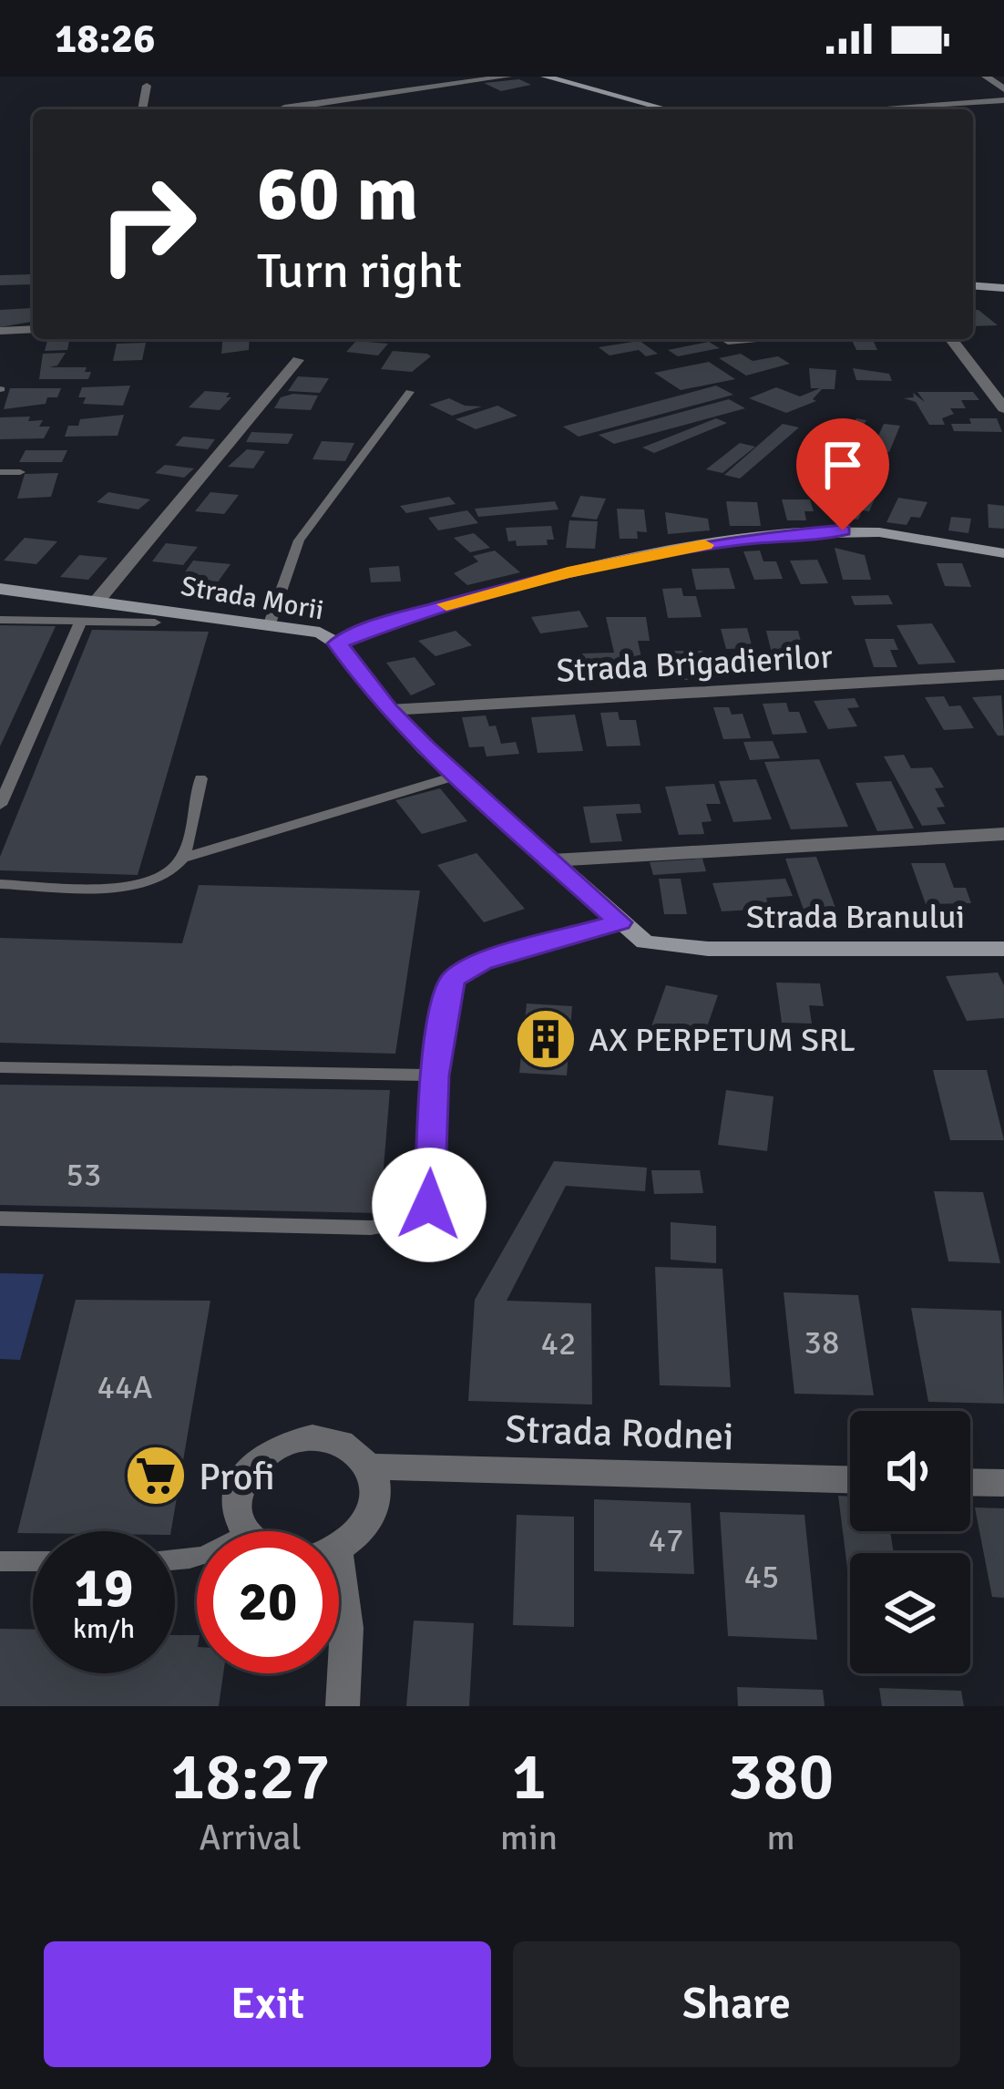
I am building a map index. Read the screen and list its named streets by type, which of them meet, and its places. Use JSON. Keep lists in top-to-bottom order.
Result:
{
  "streets": {
    "street": [
      "Strada Morii",
      "Strada Brigadierilor",
      "Strada Branului",
      "Strada Rodnei"
    ]
  },
  "crossings": [
    ["Strada Morii", "Strada Branului"],
    ["Strada Brigadierilor", "Strada Branului"]
  ],
  "places": {
    "building": ["AX PERPETUM SRL"],
    "supermarket": ["Profi"]
  },
  "house_numbers": [
    "53",
    "38",
    "42",
    "44A",
    "47",
    "45"
  ],
  "page": {
    "status": "18:26",
    "turn": ["60 m", "Turn right"],
    "speed": "19 km/h",
    "limit": "20",
    "eta": [
      "18:27",
      "Arrival",
      "1",
      "min",
      "380",
      "m"
    ],
    "buttons": ["Exit", "Share"]
  }
}
